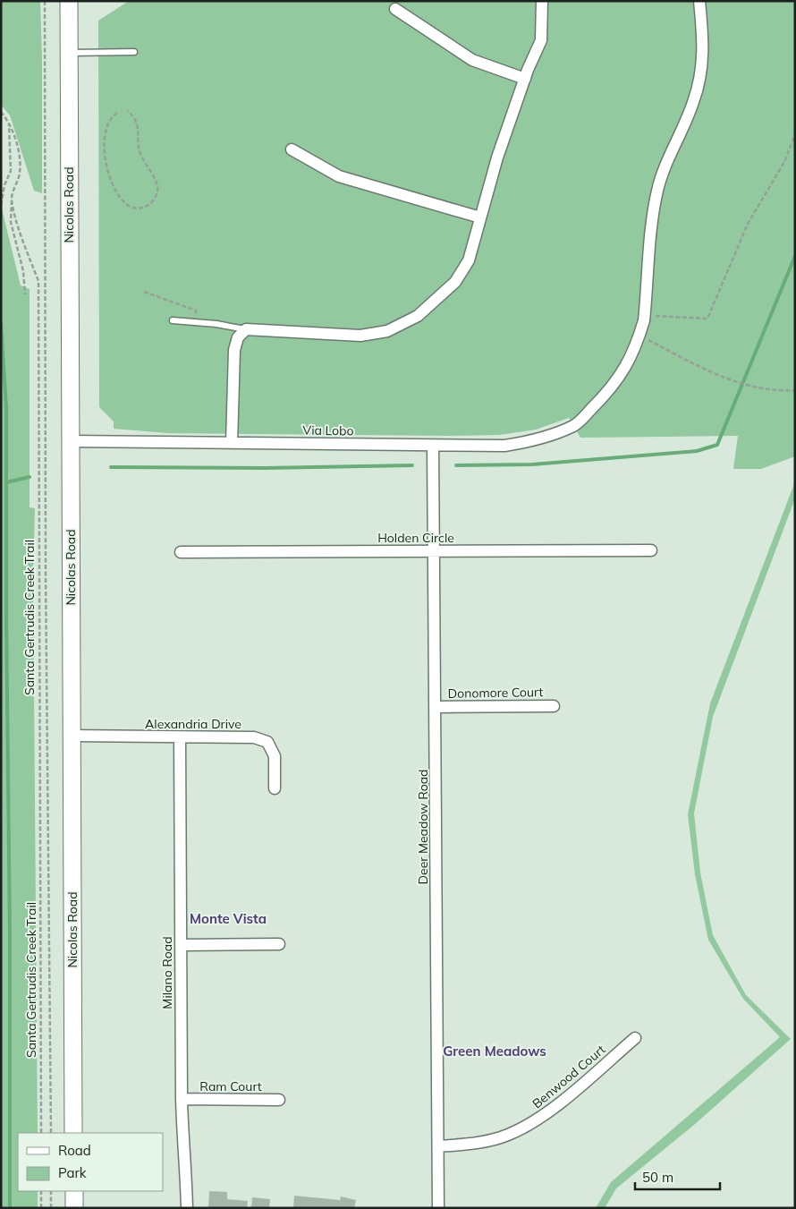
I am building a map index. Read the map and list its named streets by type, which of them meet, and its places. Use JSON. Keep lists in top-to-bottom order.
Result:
{
  "streets": {
    "main road": ["Nicolas Road"],
    "street": [
      "Via Lobo",
      "Holden Circle",
      "Donomore Court",
      "Alexandria Drive",
      "Deer Meadow Road",
      "Milano Road",
      "Benwood Court",
      "Ram Court"
    ],
    "path": ["Santa Gertrudis Creek Trail"]
  },
  "crossings": [
    ["Nicolas Road", "Via Lobo"],
    ["Nicolas Road", "Alexandria Drive"],
    ["Via Lobo", "Deer Meadow Road"],
    ["Holden Circle", "Deer Meadow Road"],
    ["Donomore Court", "Deer Meadow Road"],
    ["Alexandria Drive", "Milano Road"],
    ["Deer Meadow Road", "Benwood Court"],
    ["Milano Road", "Ram Court"]
  ],
  "districts": ["Monte Vista", "Green Meadows"],
  "legend": ["Road", "Park"],
  "scale_bar": "50 m"
}
